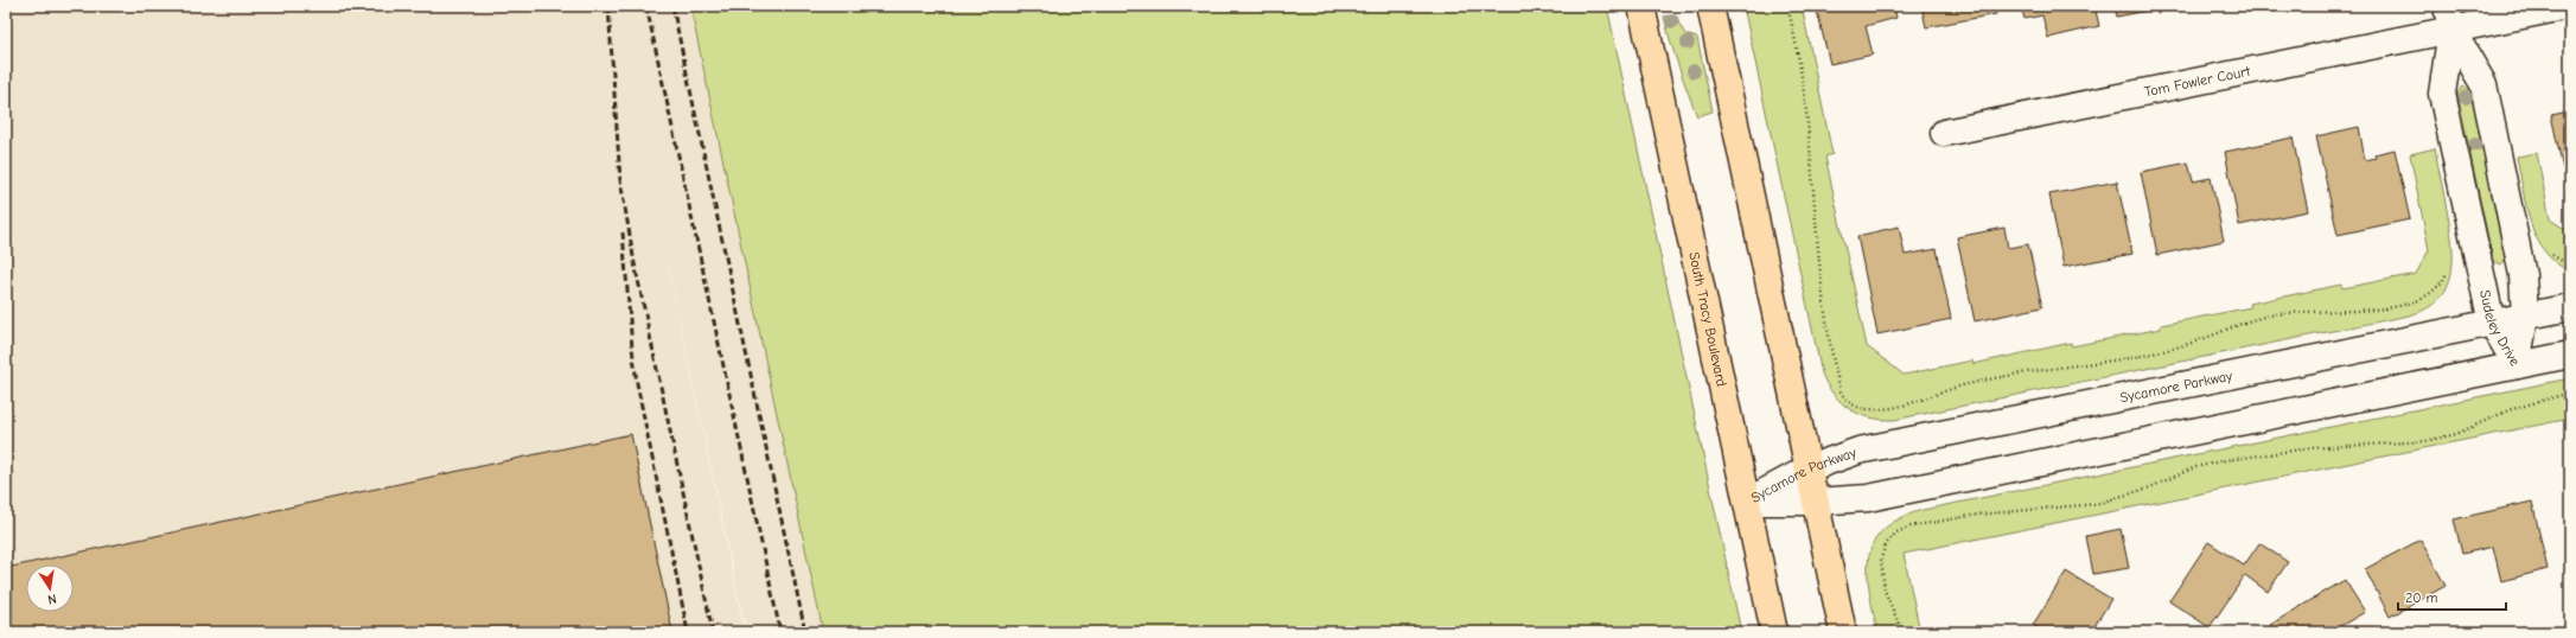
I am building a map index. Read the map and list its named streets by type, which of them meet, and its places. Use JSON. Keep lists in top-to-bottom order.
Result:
{
  "streets": {
    "main road": [
      "Tom Fowler Court",
      "South Tracy Boulevard",
      "Sudeley Drive",
      "Sycamore Parkway"
    ]
  },
  "crossings": [
    ["Tom Fowler Court", "Sudeley Drive"],
    ["South Tracy Boulevard", "Sycamore Parkway"],
    ["Sudeley Drive", "Sycamore Parkway"]
  ],
  "scale_bar": "20 m",
  "north": "bottom"
}
